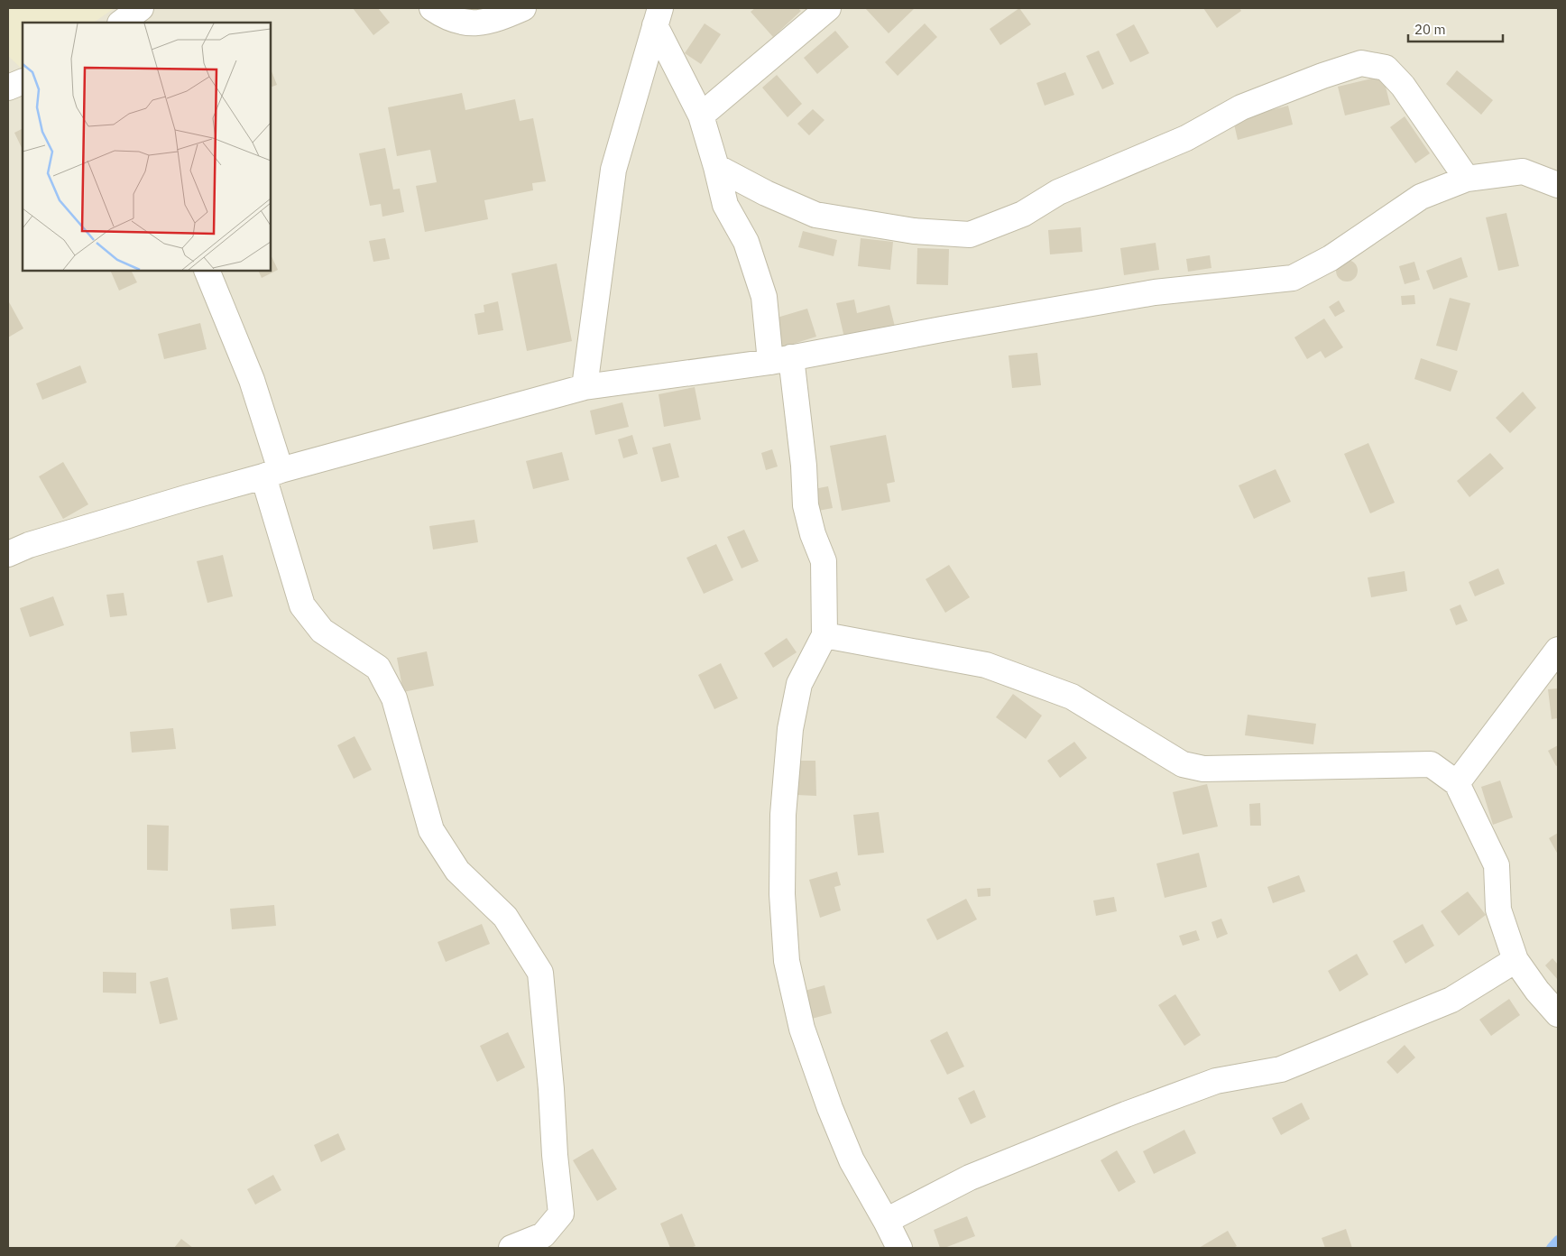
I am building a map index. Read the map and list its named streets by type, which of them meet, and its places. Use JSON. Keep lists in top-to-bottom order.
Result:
{
  "scale_bar": "20 m"
}
